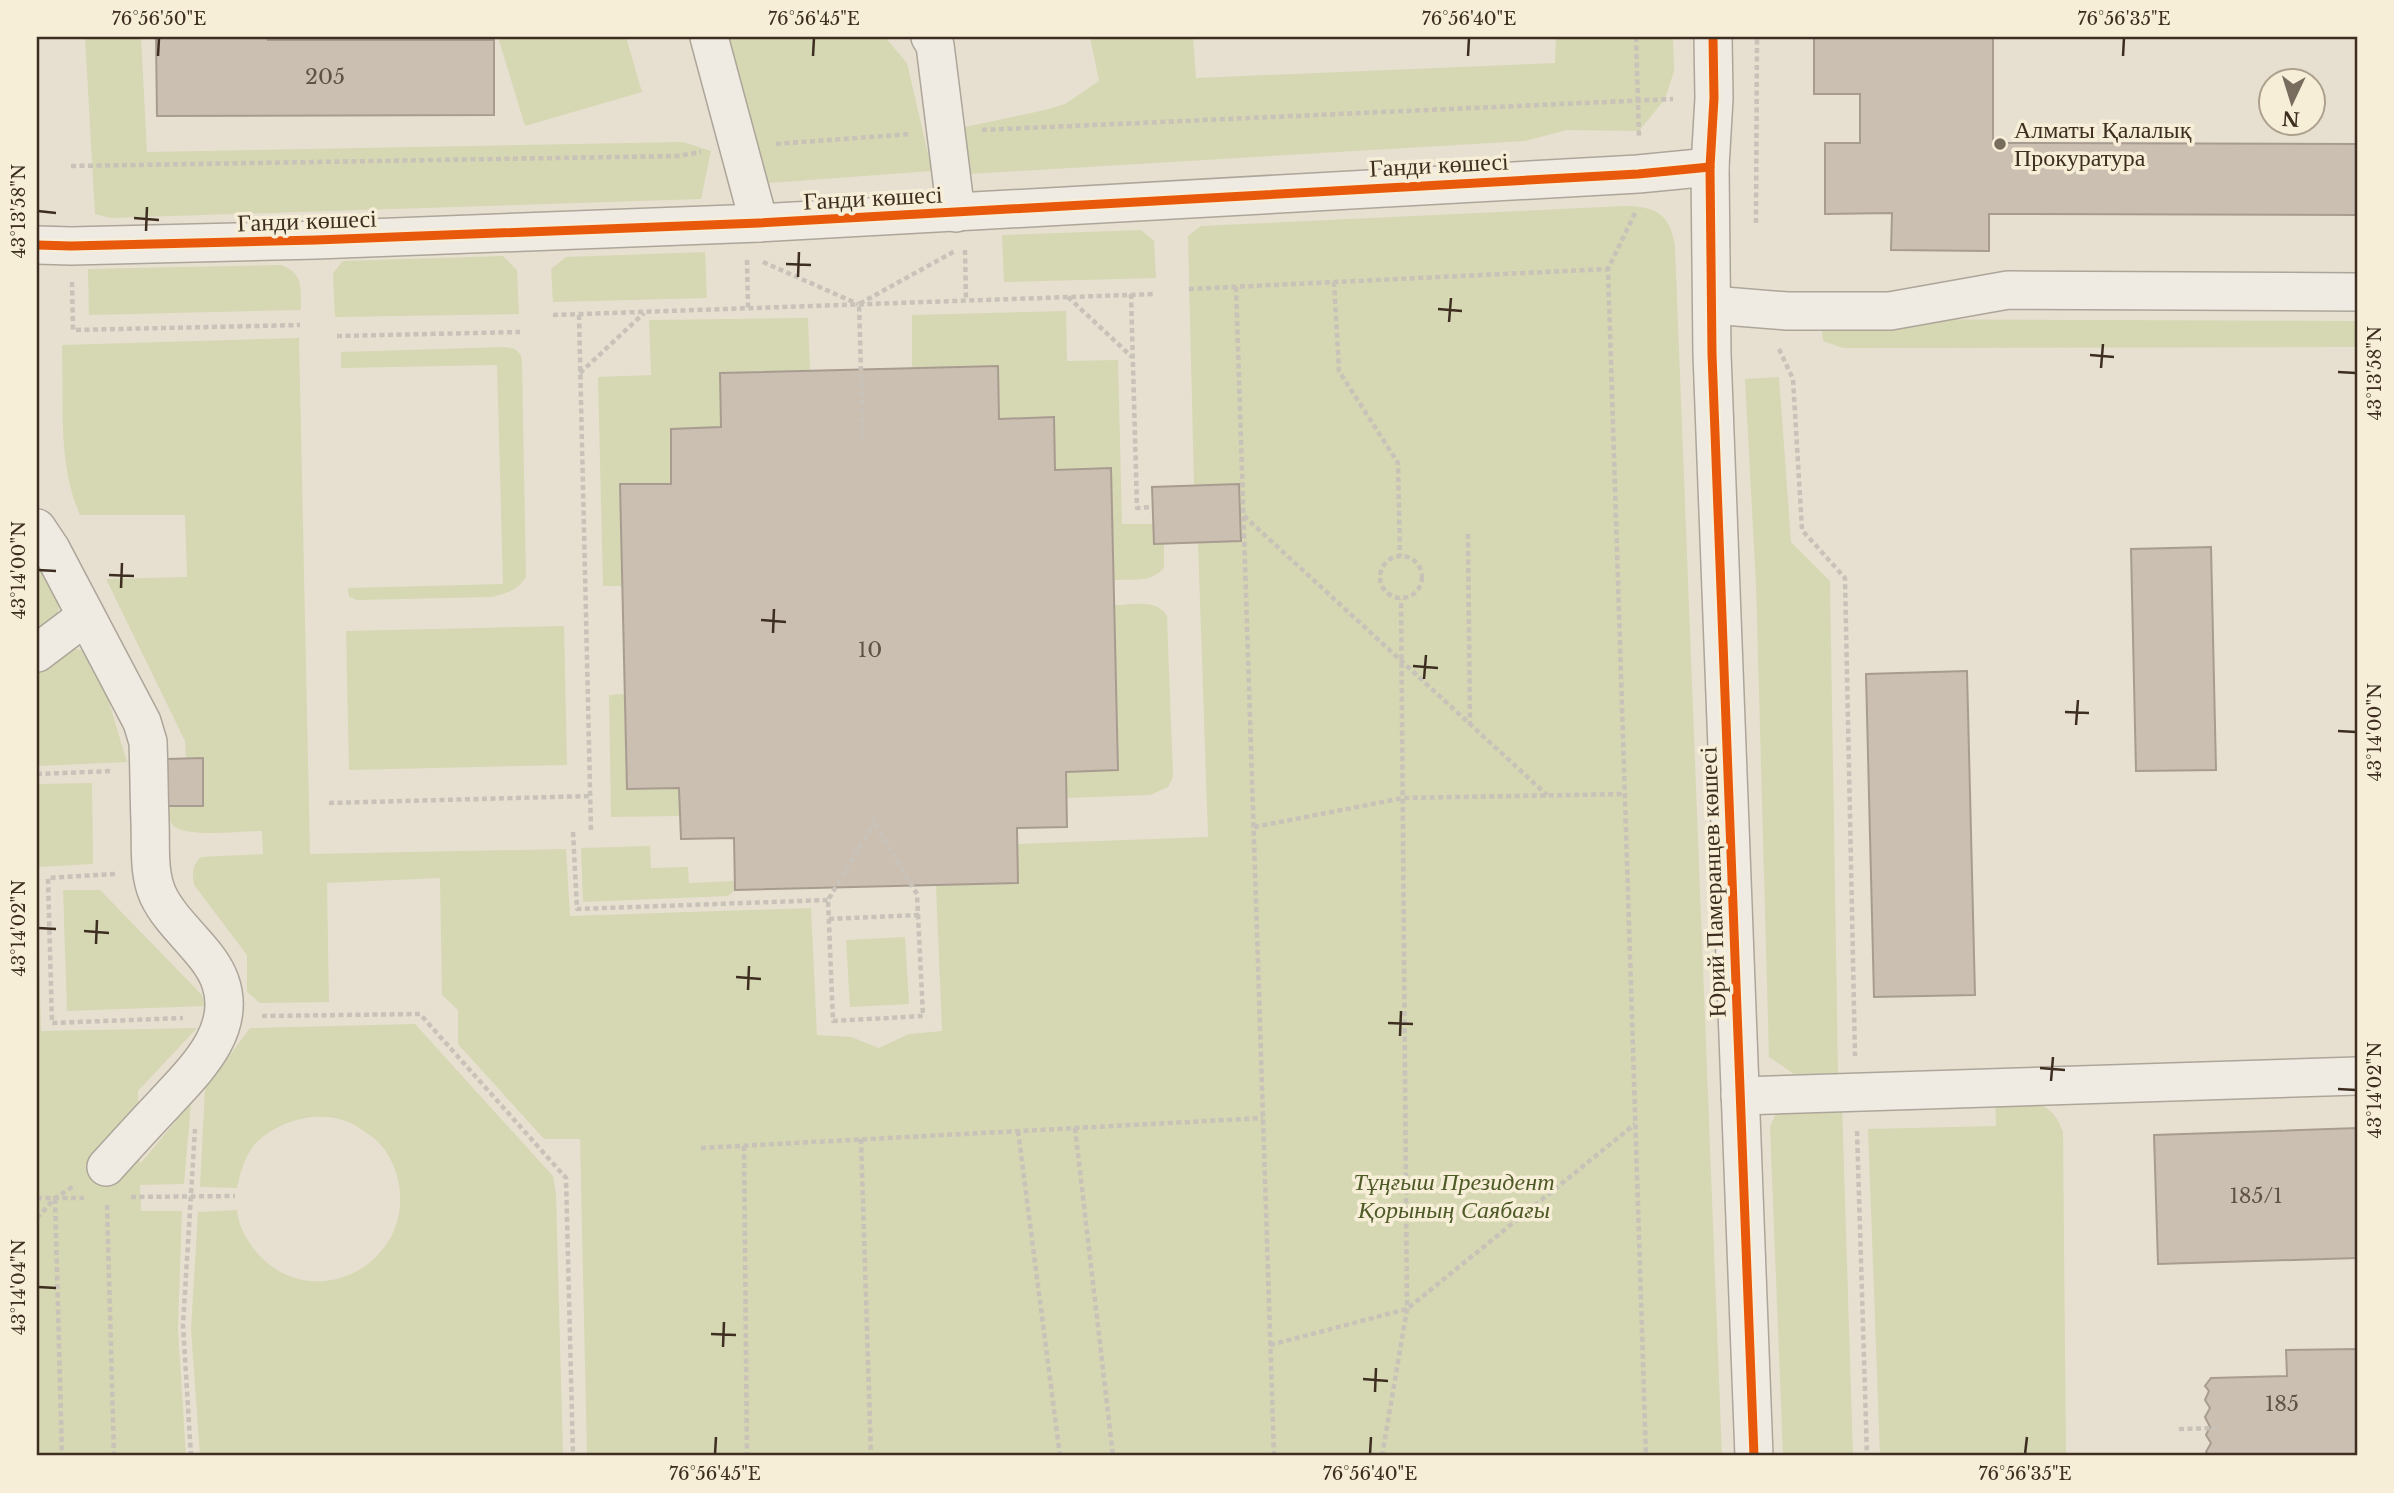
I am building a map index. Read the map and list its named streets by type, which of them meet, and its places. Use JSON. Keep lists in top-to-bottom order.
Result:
{
  "streets": {
    "street": ["Ганди көшесі", "Юрий Памеранцев көшесі"]
  },
  "crossings": [
    ["Ганди көшесі", "Юрий Памеранцев көшесі"]
  ],
  "parks": ["Тұңғыш Президент Қорының Саябағы"],
  "places": ["Алматы Қалалық Прокуратура"],
  "house_numbers": [
    "205",
    "10",
    "185/1",
    "185"
  ],
  "north": "bottom",
  "coordinates": [
    "76°56'50\"E",
    "76°56'45\"E",
    "76°56'40\"E",
    "76°56'35\"E",
    "43°13'58\"N",
    "43°14'00\"N",
    "43°14'02\"N",
    "43°14'04\"N"
  ]
}
